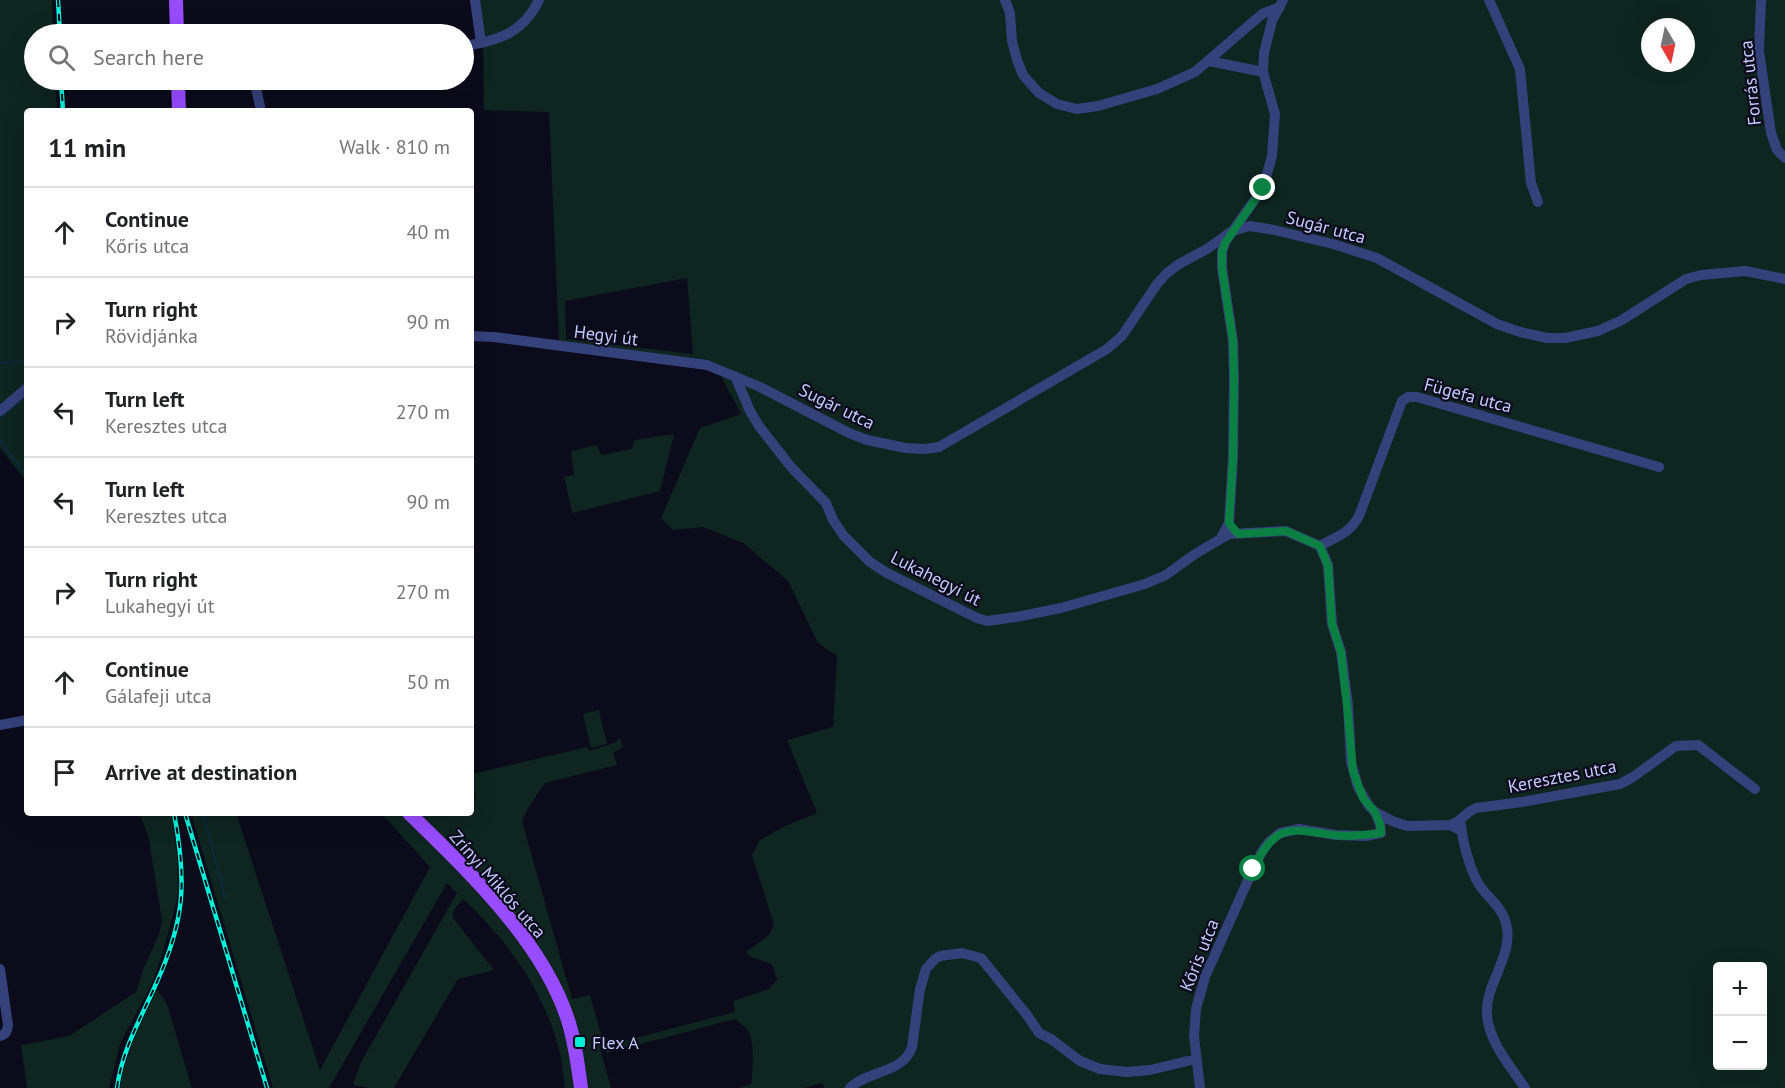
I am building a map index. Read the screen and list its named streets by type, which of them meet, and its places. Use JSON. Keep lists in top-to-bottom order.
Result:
{
  "streets": {
    "main road": ["Zrínyi Miklós utca"],
    "street": [
      "Forrás utca",
      "Sugár utca",
      "Hegyi út",
      "Fügefa utca",
      "Lukahegyi út",
      "Keresztes utca",
      "Kőris utca"
    ]
  },
  "crossings": [
    ["Sugár utca", "Hegyi út"],
    ["Sugár utca", "Lukahegyi út"],
    ["Hegyi út", "Lukahegyi út"]
  ],
  "places": {
    "transit": ["Flex A"]
  },
  "north": "bottom",
  "page": {
    "search": "Search here",
    "heading": ["11 min", "Walk · 810 m"],
    "list": [
      ["Continue", "Kőris utca", "40 m"],
      ["Turn right", "Rövidjánka", "90 m"],
      ["Turn left", "Keresztes utca", "270 m"],
      ["Turn left", "Keresztes utca", "90 m"],
      ["Turn right", "Lukahegyi út", "270 m"],
      ["Continue", "Gálafeji utca", "50 m"],
      "Arrive at destination"
    ],
    "map_buttons": ["+", "−"]
  }
}
